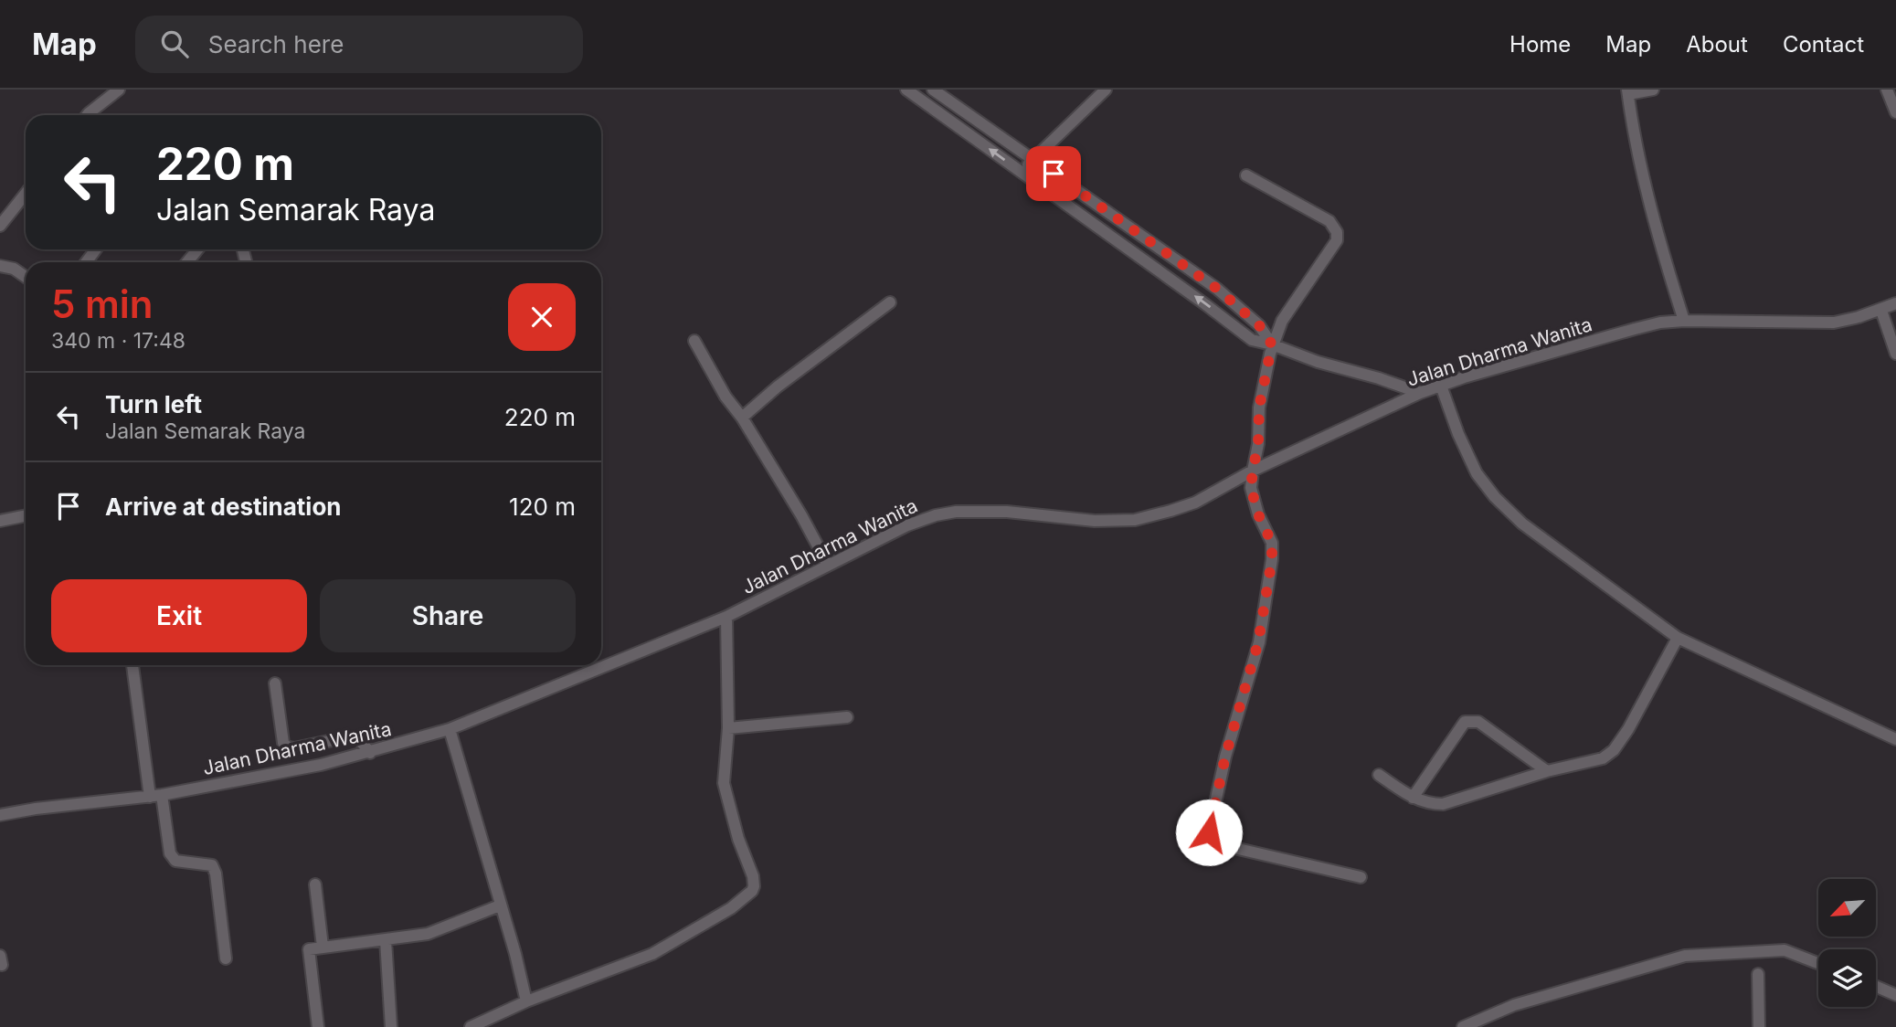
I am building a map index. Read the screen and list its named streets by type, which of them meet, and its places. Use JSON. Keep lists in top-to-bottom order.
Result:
{
  "streets": {
    "street": ["Jalan Dharma Wanita"]
  },
  "north": "bottom left",
  "page": {
    "header": "Map",
    "search": "Search here",
    "nav": [
      "Home",
      "Map",
      "About",
      "Contact"
    ],
    "turn": ["220 m", "Jalan Semarak Raya"],
    "heading": ["5 min", "340 m · 17:48"],
    "list": [
      {
        "name": "Turn left",
        "note": "Jalan Semarak Raya",
        "value": "220 m"
      },
      {
        "name": "Arrive at destination",
        "value": "120 m"
      }
    ],
    "buttons": ["Exit", "Share"]
  }
}
